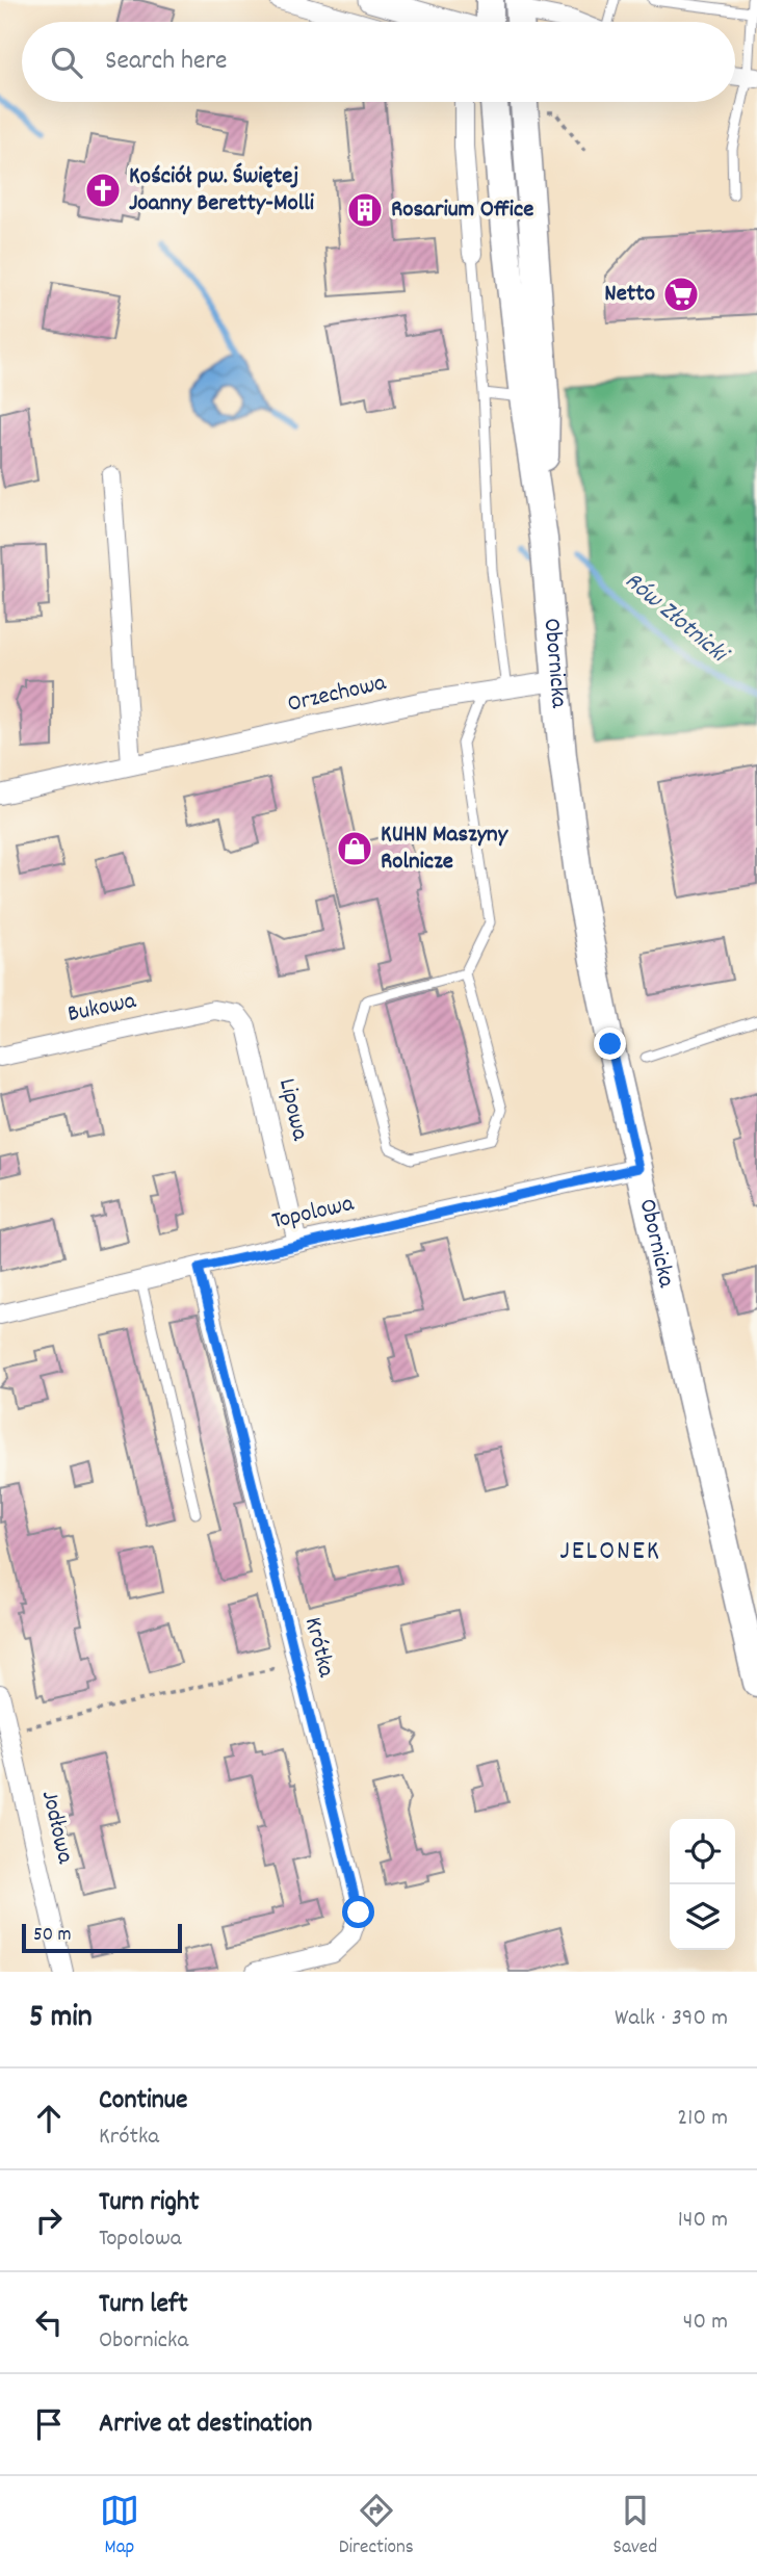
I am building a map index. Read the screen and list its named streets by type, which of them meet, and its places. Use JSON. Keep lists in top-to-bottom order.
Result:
{
  "streets": {
    "main road": ["Obornicka"],
    "street": [
      "Orzechowa",
      "Bukowa",
      "Lipowa",
      "Topolowa",
      "Krótka",
      "Jodłowa"
    ]
  },
  "crossings": [
    ["Obornicka", "Orzechowa"],
    ["Obornicka", "Topolowa"],
    ["Bukowa", "Lipowa"],
    ["Lipowa", "Topolowa"],
    ["Topolowa", "Krótka"]
  ],
  "districts": ["JELONEK"],
  "water": ["Rów Złotnicki"],
  "places": {
    "church": ["Kościół pw. Świętej Joanny Beretty-Molli"],
    "building": ["Rosarium Office"],
    "supermarket": ["Netto"],
    "shop": ["KUHN Maszyny Rolnicze"]
  },
  "scale_bar": "50 m",
  "page": {
    "search": "Search here",
    "scale": "50 m",
    "heading": ["5 min", "Walk · 390 m"],
    "list": [
      ["Continue", "Krótka", "210 m"],
      ["Turn right", "Topolowa", "140 m"],
      ["Turn left", "Obornicka", "40 m"],
      "Arrive at destination"
    ],
    "nav": ["Map", "Directions", "Saved"]
  }
}
